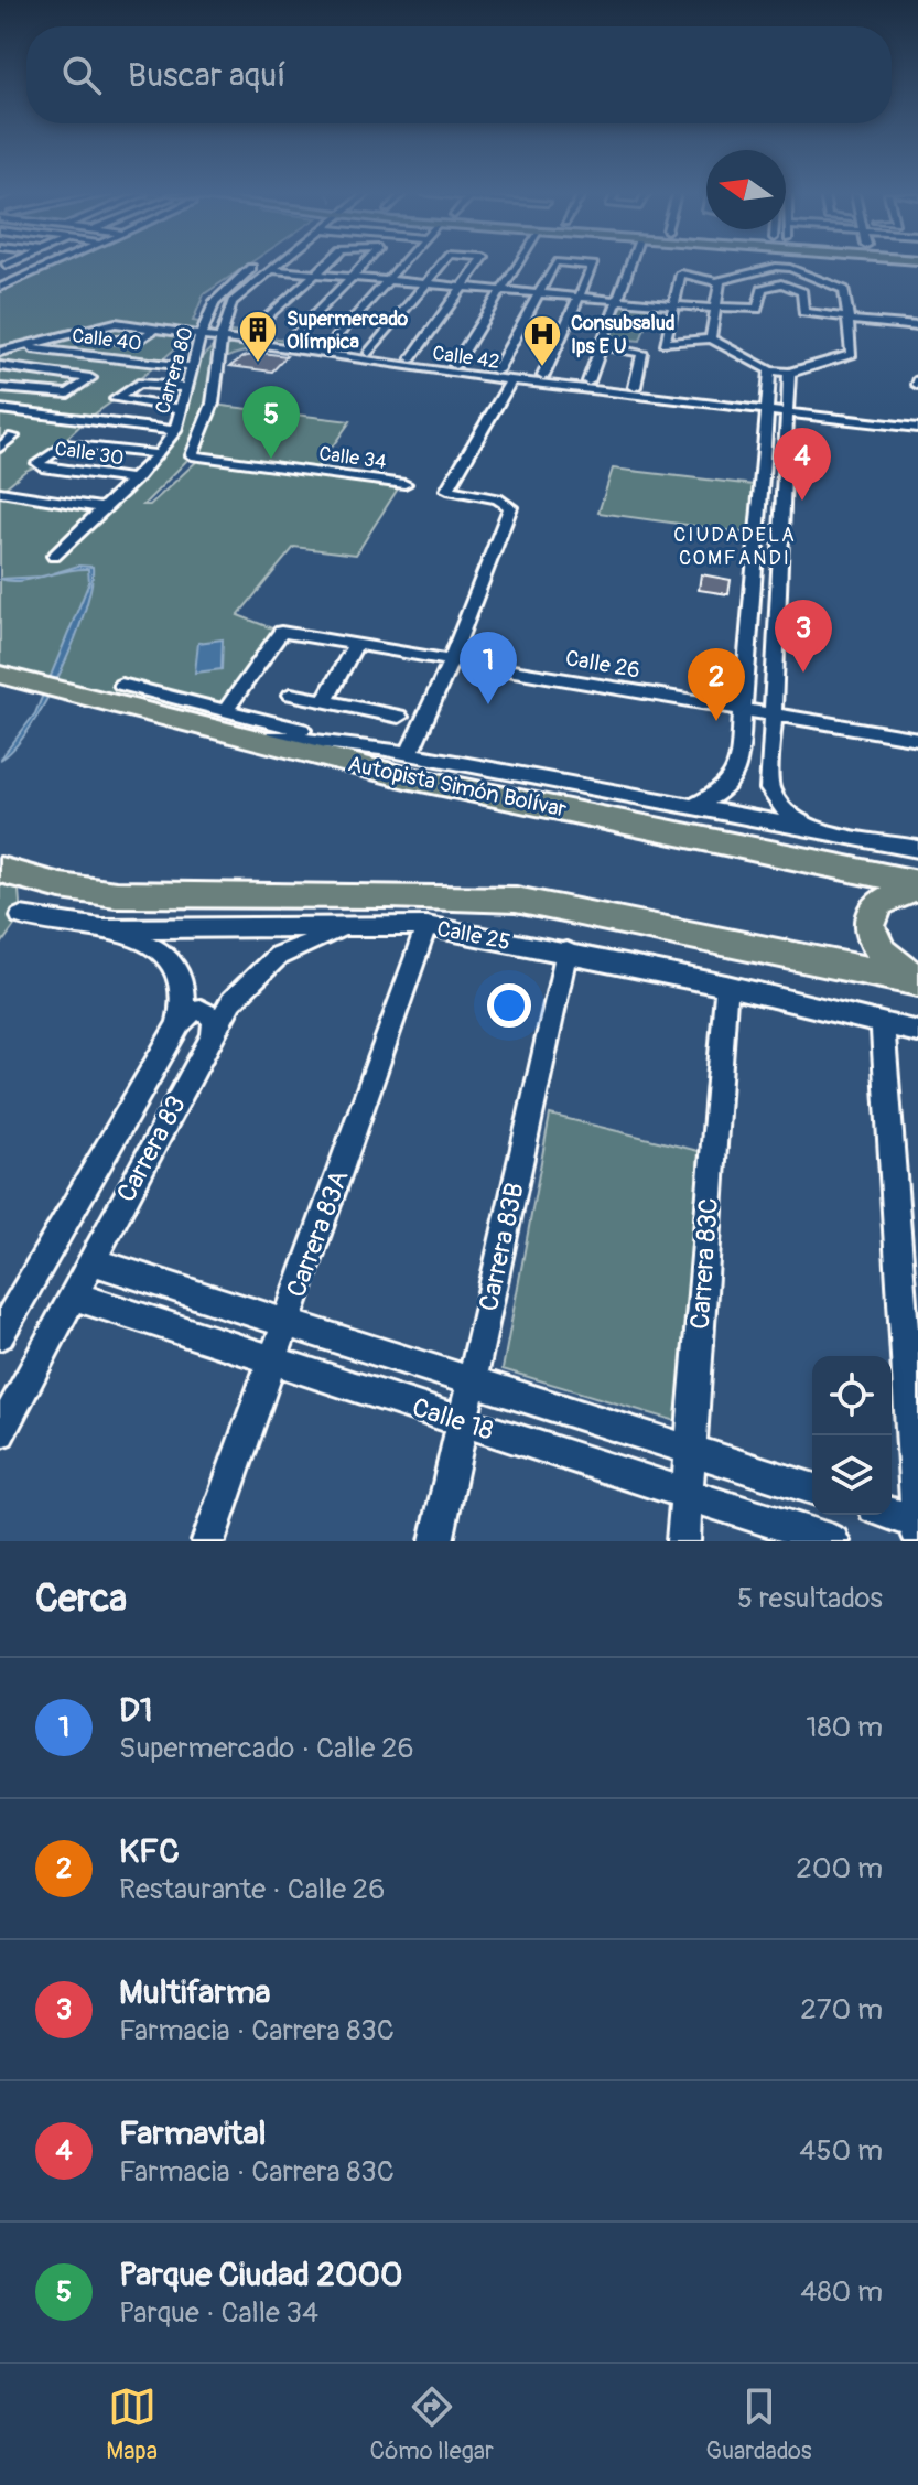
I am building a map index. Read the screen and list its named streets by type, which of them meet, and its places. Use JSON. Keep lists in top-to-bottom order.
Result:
{
  "streets": {
    "highway": ["Autopista Simón Bolívar"],
    "street": [
      "Calle 40",
      "Calle 42",
      "Carrera 80",
      "Calle 30",
      "Calle 34",
      "Calle 26",
      "Calle 25",
      "Carrera 83",
      "Carrera 83A",
      "Carrera 83B",
      "Carrera 83C",
      "Calle 18"
    ]
  },
  "crossings": [
    ["Calle 40", "Carrera 80"],
    ["Calle 42", "Carrera 80"],
    ["Carrera 80", "Calle 30"],
    ["Carrera 80", "Calle 34"],
    ["Calle 25", "Carrera 83"],
    ["Calle 25", "Carrera 83A"],
    ["Calle 25", "Carrera 83B"],
    ["Calle 25", "Carrera 83C"],
    ["Carrera 83", "Calle 18"],
    ["Carrera 83A", "Calle 18"],
    ["Carrera 83B", "Calle 18"],
    ["Carrera 83C", "Calle 18"]
  ],
  "districts": ["CIUDADELA COMFANDI"],
  "places": {
    "building": ["Supermercado Olímpica"],
    "hospital": ["Consubsalud Ips E U"]
  },
  "north": "left",
  "page": {
    "search": "Buscar aquí",
    "pins": [
      "5",
      "4",
      "3",
      "1",
      "2"
    ],
    "heading": ["Cerca", "5 resultados"],
    "list": [
      {
        "mark": "1",
        "name": "D1",
        "note": "Supermercado · Calle 26",
        "value": "180 m"
      },
      {
        "mark": "2",
        "name": "KFC",
        "note": "Restaurante · Calle 26",
        "value": "200 m"
      },
      {
        "mark": "3",
        "name": "Multifarma",
        "note": "Farmacia · Carrera 83C",
        "value": "270 m"
      },
      {
        "mark": "4",
        "name": "Farmavital",
        "note": "Farmacia · Carrera 83C",
        "value": "450 m"
      },
      {
        "mark": "5",
        "name": "Parque Ciudad 2000",
        "note": "Parque · Calle 34",
        "value": "480 m"
      }
    ],
    "nav": ["Mapa", "Cómo llegar", "Guardados"]
  }
}
